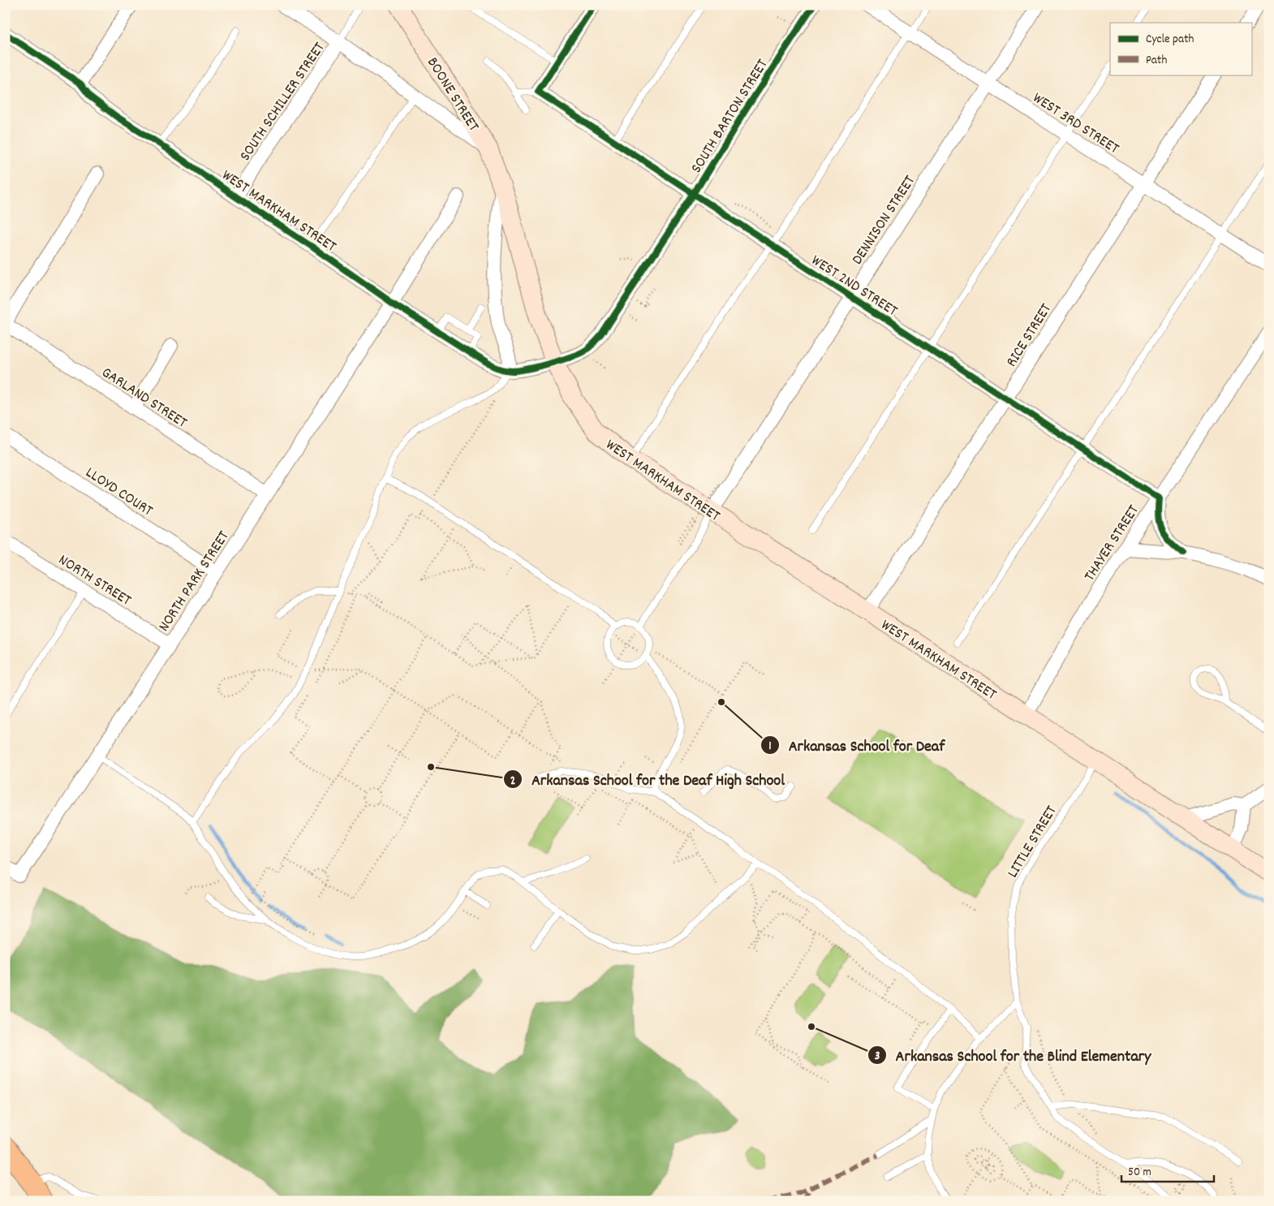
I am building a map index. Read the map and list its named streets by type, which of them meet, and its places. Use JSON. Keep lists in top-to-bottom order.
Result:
{
  "streets": {
    "main road": ["BOONE STREET", "WEST MARKHAM STREET"],
    "street": [
      "SOUTH SCHILLER STREET",
      "SOUTH BARTON STREET",
      "WEST 3RD STREET",
      "DENNISON STREET",
      "WEST 2ND STREET",
      "RICE STREET",
      "GARLAND STREET",
      "LLOYD COURT",
      "THAYER STREET",
      "NORTH STREET",
      "NORTH PARK STREET"
    ],
    "lane": ["LITTLE STREET"]
  },
  "crossings": [
    ["BOONE STREET", "SOUTH BARTON STREET"],
    ["BOONE STREET", "WEST MARKHAM STREET"],
    ["SOUTH SCHILLER STREET", "WEST MARKHAM STREET"],
    ["SOUTH BARTON STREET", "WEST MARKHAM STREET"],
    ["SOUTH BARTON STREET", "WEST 2ND STREET"],
    ["WEST 3RD STREET", "DENNISON STREET"],
    ["WEST 3RD STREET", "RICE STREET"],
    ["WEST MARKHAM STREET", "DENNISON STREET"],
    ["WEST MARKHAM STREET", "RICE STREET"],
    ["WEST MARKHAM STREET", "THAYER STREET"],
    ["WEST MARKHAM STREET", "NORTH PARK STREET"],
    ["WEST MARKHAM STREET", "LITTLE STREET"],
    ["DENNISON STREET", "WEST 2ND STREET"],
    ["WEST 2ND STREET", "RICE STREET"],
    ["WEST 2ND STREET", "THAYER STREET"],
    ["GARLAND STREET", "NORTH PARK STREET"],
    ["LLOYD COURT", "NORTH PARK STREET"],
    ["NORTH STREET", "NORTH PARK STREET"]
  ],
  "places": ["Arkansas School for Deaf", "Arkansas School for the Deaf High School", "Arkansas School for the Blind Elementary"],
  "legend": ["Cycle path", "Path"],
  "scale_bar": "50 m"
}
